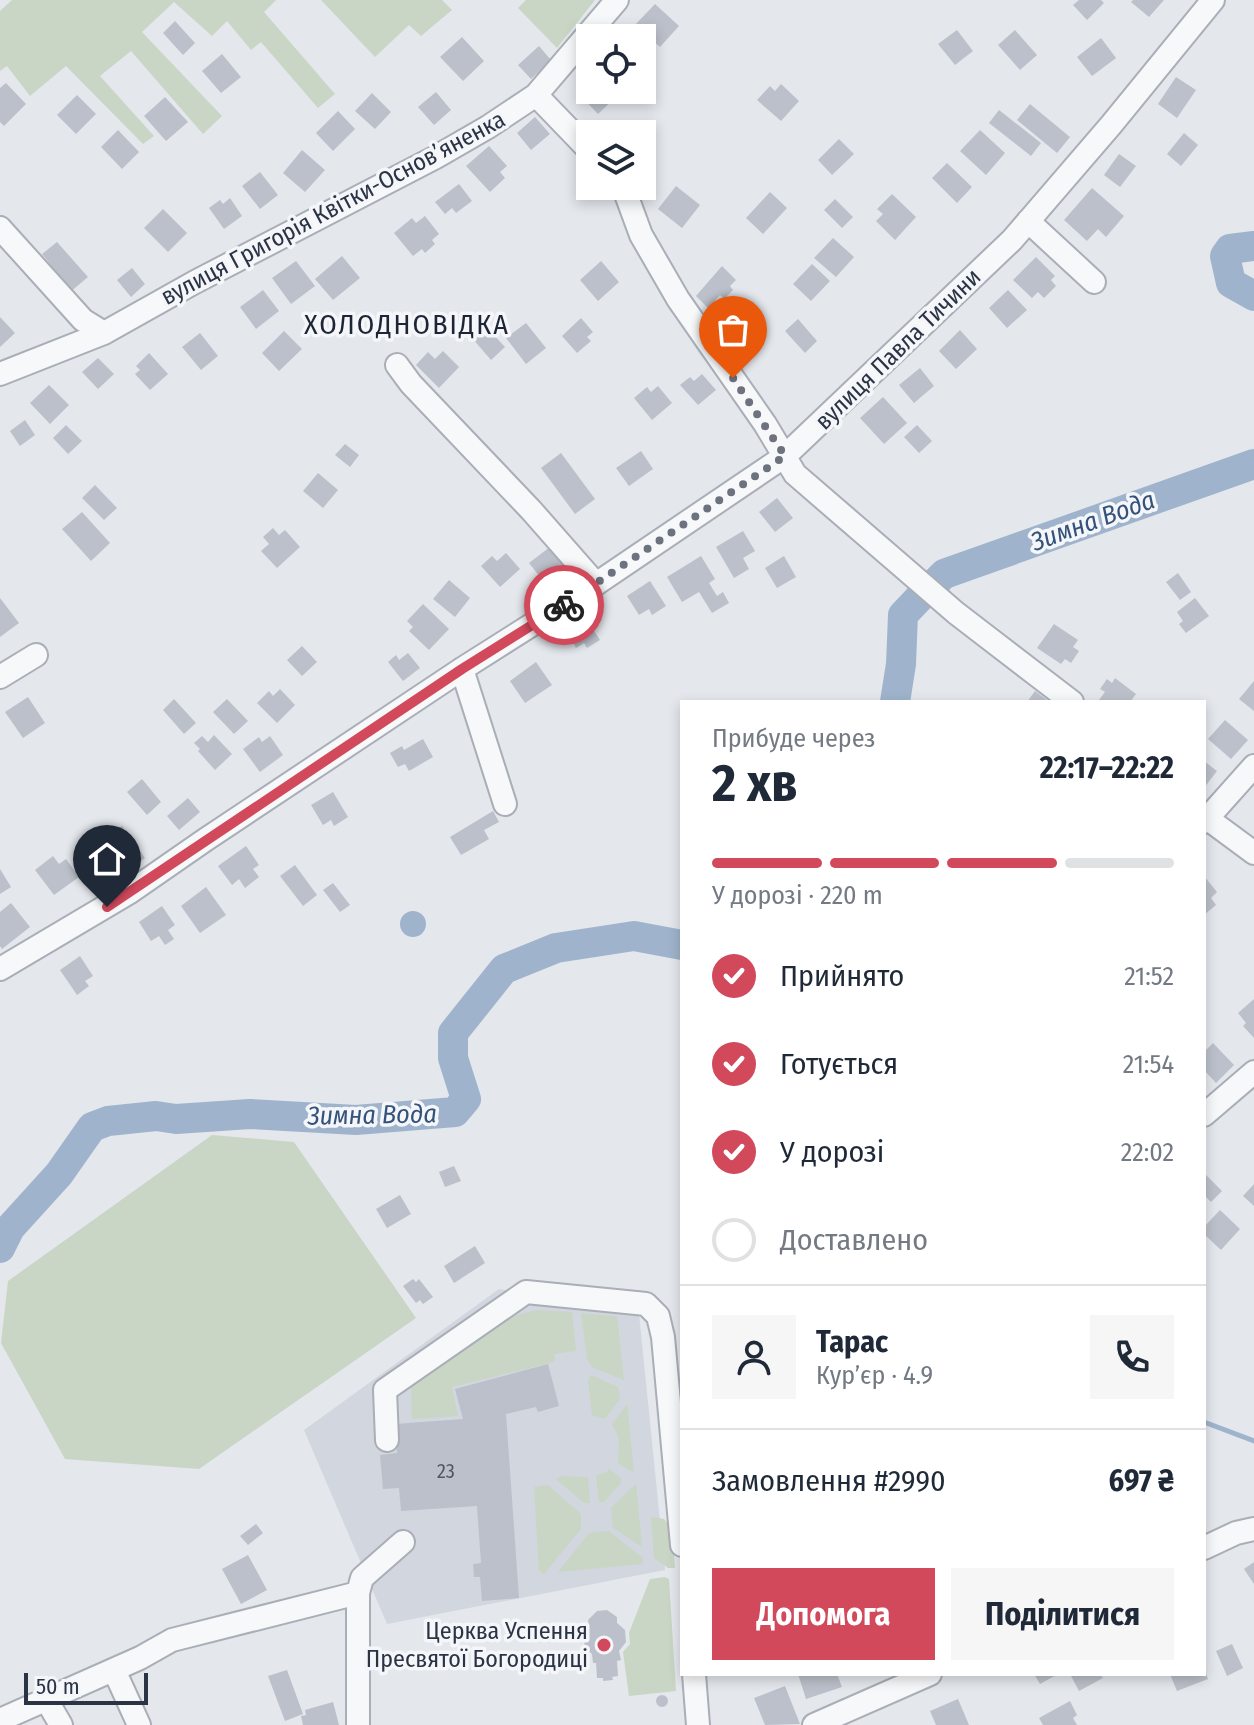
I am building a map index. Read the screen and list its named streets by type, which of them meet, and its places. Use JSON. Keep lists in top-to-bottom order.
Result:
{
  "streets": {
    "street": ["вулиця Григорія Квітки-Основʼяненка", "вулиця Павла Тичини"]
  },
  "districts": ["ХОЛОДНОВІДКА"],
  "water": ["Зимна Вода"],
  "places": ["Церква Успення Пресвятої Богородиці"],
  "house_numbers": ["23"],
  "scale_bar": "50 m",
  "page": {
    "heading": ["2 хв", "Прибуде через", "22:17–22:22"],
    "panel": [
      "Тарас",
      "Кур’єр · 4.9",
      "Замовлення #2990",
      "697 ₴"
    ],
    "bar": "У дорозі · 220 m",
    "list": [
      ["Прийнято", "21:52"],
      ["Готується", "21:54"],
      ["У дорозі", "22:02"],
      "Доставлено"
    ],
    "buttons": ["Допомога", "Поділитися"],
    "scale": "50 m"
  }
}
